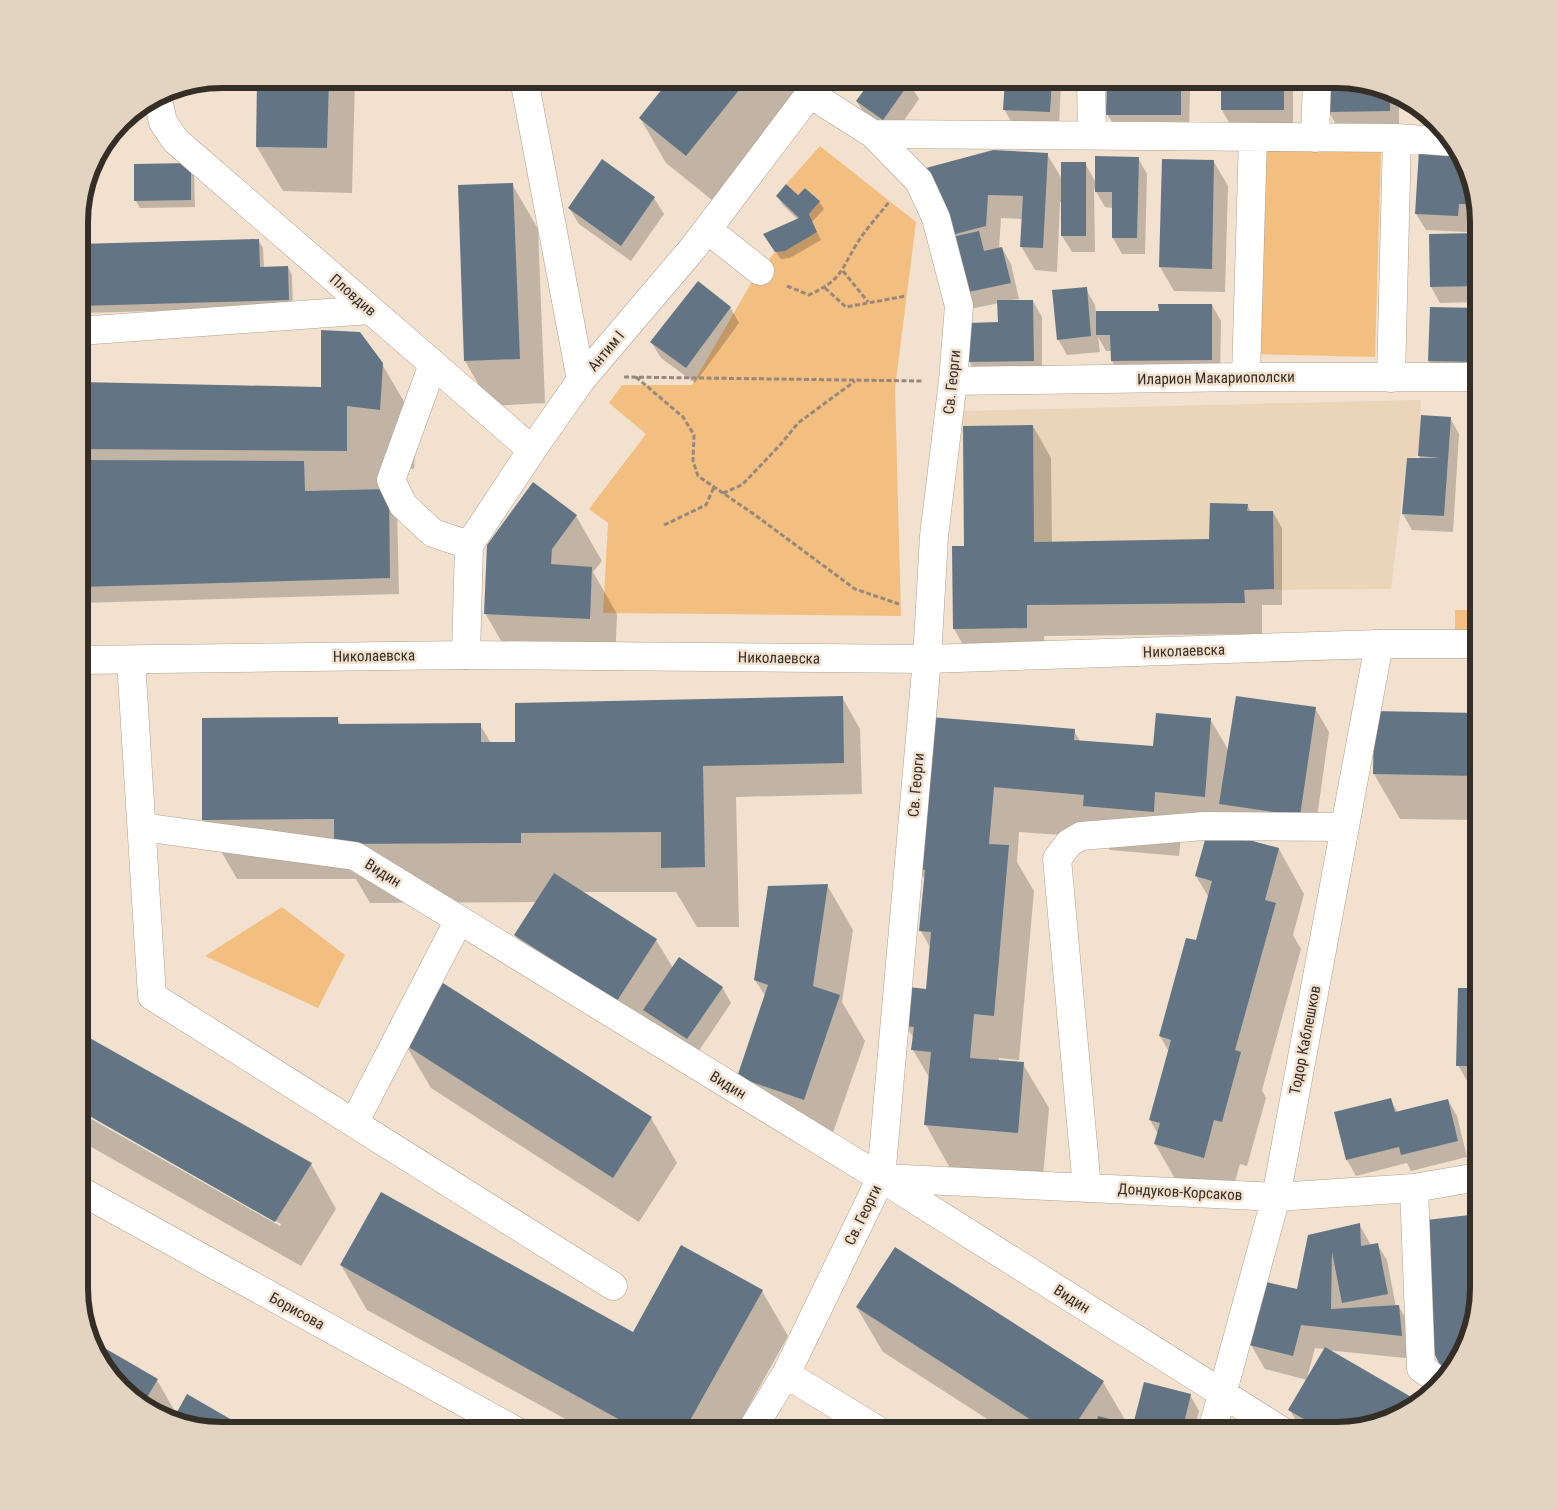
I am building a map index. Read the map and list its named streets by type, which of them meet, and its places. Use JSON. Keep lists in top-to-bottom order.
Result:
{
  "streets": {
    "street": [
      "Пловдив",
      "Антим I",
      "Иларион Макариополски",
      "Св. Георги",
      "Николаевска",
      "Видин",
      "Тодор Каблешков",
      "Дондуков-Корсаков",
      "Борисова"
    ]
  },
  "crossings": [
    ["Пловдив", "Антим I"],
    ["Иларион Макариополски", "Св. Георги"],
    ["Св. Георги", "Николаевска"],
    ["Св. Георги", "Видин"],
    ["Св. Георги", "Дондуков-Корсаков"],
    ["Николаевска", "Тодор Каблешков"],
    ["Видин", "Тодор Каблешков"],
    ["Видин", "Дондуков-Корсаков"],
    ["Тодор Каблешков", "Дондуков-Корсаков"]
  ]
}
